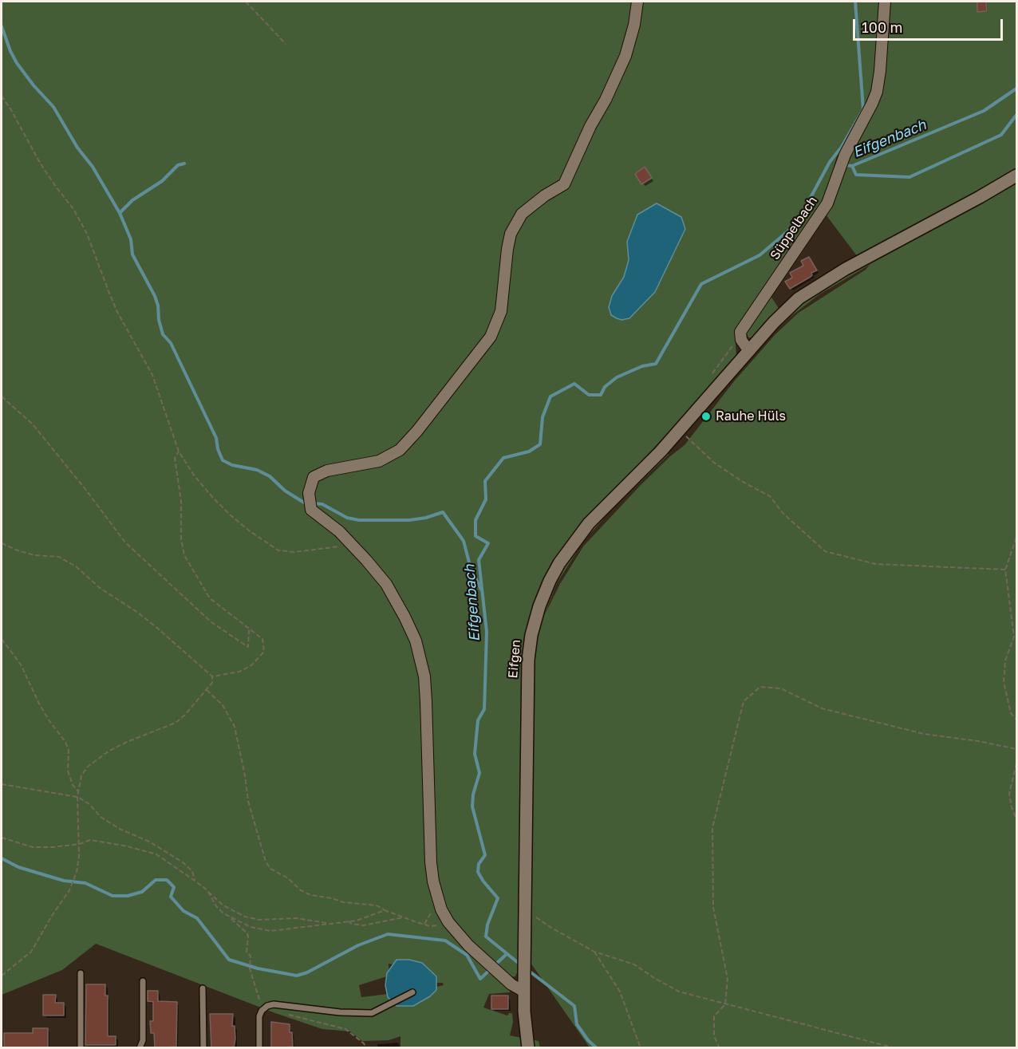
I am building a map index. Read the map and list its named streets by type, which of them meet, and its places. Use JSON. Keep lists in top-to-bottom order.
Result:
{
  "streets": {
    "main road": ["Eifgen"],
    "street": ["Süppelbach"]
  },
  "water": ["Eifgenbach"],
  "places": ["Rauhe Hüls"],
  "scale_bar": "100 m"
}
